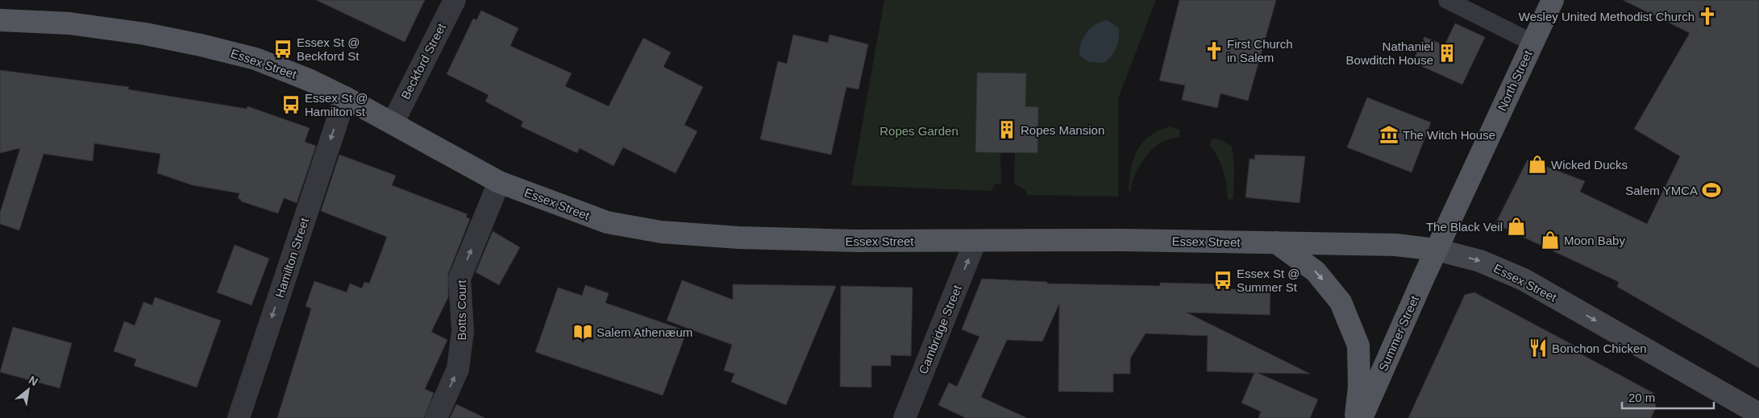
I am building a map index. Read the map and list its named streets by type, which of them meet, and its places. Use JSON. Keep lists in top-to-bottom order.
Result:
{
  "streets": {
    "main road": ["Essex Street", "North Street", "Summer Street"],
    "street": [
      "Beckford Street",
      "Hamilton Street",
      "Botts Court",
      "Cambridge Street"
    ]
  },
  "crossings": [
    ["Beckford Street", "Essex Street"],
    ["Essex Street", "North Street"],
    ["Essex Street", "Hamilton Street"],
    ["Essex Street", "Botts Court"],
    ["Essex Street", "Cambridge Street"],
    ["Essex Street", "Summer Street"],
    ["North Street", "Summer Street"]
  ],
  "one_way": ["Hamilton Street", "Botts Court", "Cambridge Street"],
  "parks": ["Ropes Garden"],
  "places": {
    "church": ["Wesley United Methodist Church", "First Church in Salem"],
    "bus stop": ["Essex St @ Beckford St", "Essex St @ Hamilton st", "Essex St @ Summer St"],
    "building": ["Nathaniel Bowditch House", "Ropes Mansion"],
    "museum": ["The Witch House"],
    "shop": ["Wicked Ducks", "The Black Veil", "Moon Baby"],
    "sports": ["Salem YMCA"],
    "library": ["Salem Athenæum"],
    "restaurant": ["Bonchon Chicken"]
  },
  "scale_bar": "20 m",
  "north": "top right"
}
